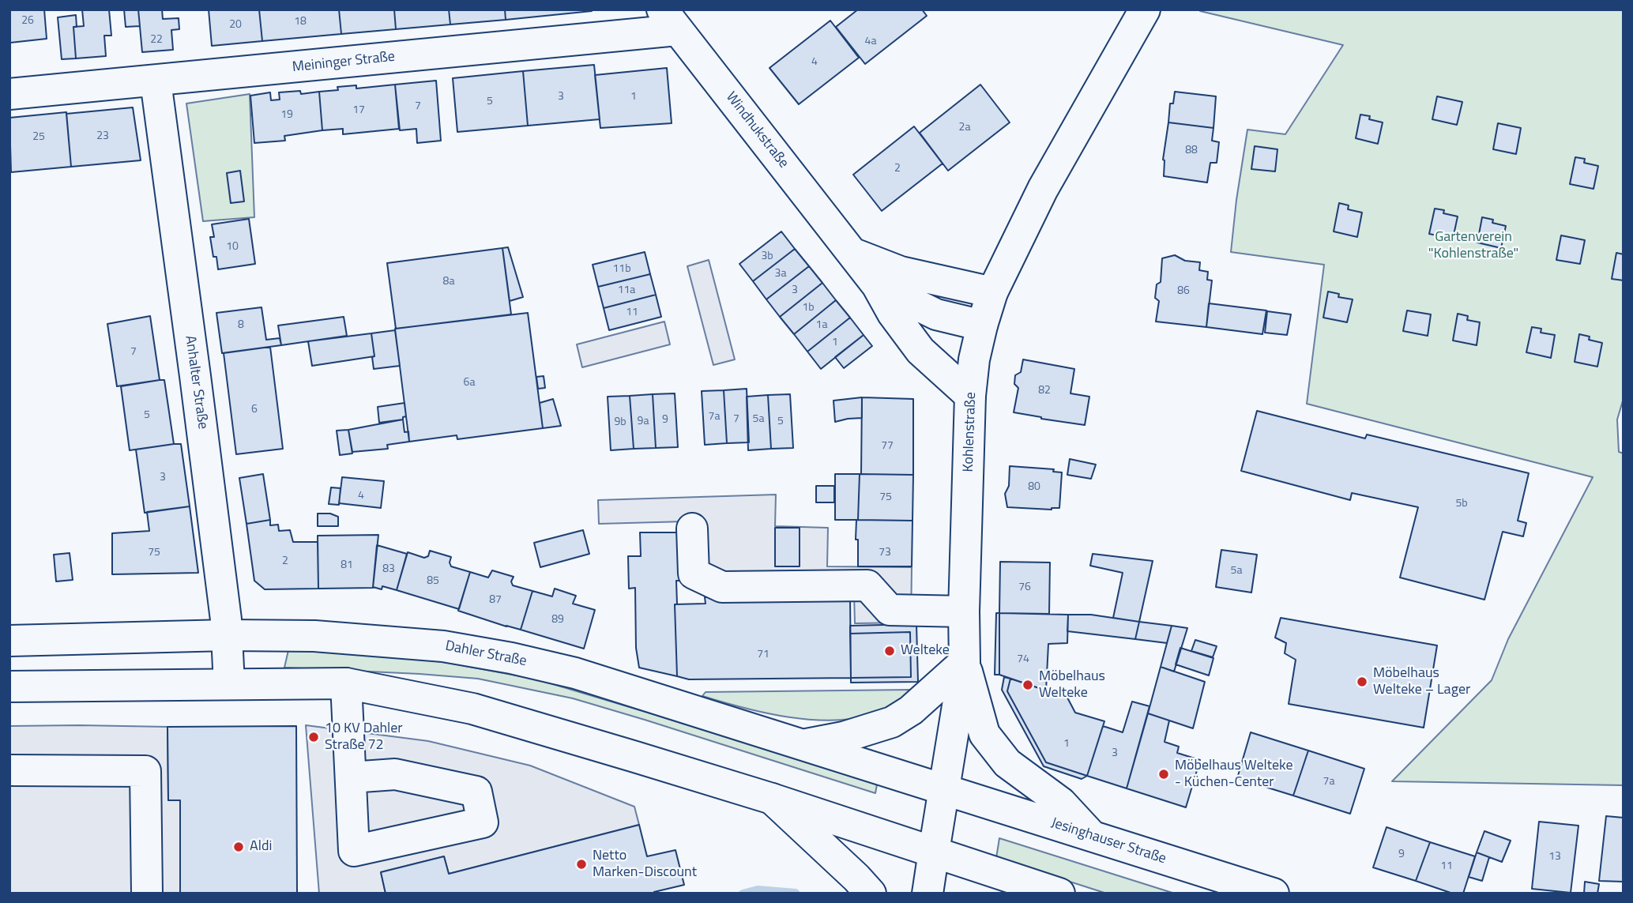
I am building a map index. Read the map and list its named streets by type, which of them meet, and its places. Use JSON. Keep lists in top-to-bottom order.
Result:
{
  "streets": {
    "main road": [
      "Meininger Straße",
      "Windhukstraße",
      "Anhalter Straße",
      "Kohlenstraße",
      "Dahler Straße",
      "Jesinghauser Straße"
    ]
  },
  "crossings": [
    ["Meininger Straße", "Windhukstraße"],
    ["Meininger Straße", "Anhalter Straße"],
    ["Windhukstraße", "Kohlenstraße"],
    ["Anhalter Straße", "Dahler Straße"],
    ["Kohlenstraße", "Dahler Straße"],
    ["Kohlenstraße", "Jesinghauser Straße"],
    ["Dahler Straße", "Jesinghauser Straße"]
  ],
  "parks": ["Gartenverein \"Kohlenstraße\""],
  "places": [
    "Welteke",
    "Möbelhaus Welteke – Lager",
    "Möbelhaus Welteke",
    "10 KV Dahler Straße 72",
    "Möbelhaus Welteke - Küchen-Center",
    "Aldi",
    "Netto Marken-Discount"
  ],
  "house_numbers": [
    "26",
    "18",
    "20",
    "22",
    "4a",
    "4",
    "3",
    "1",
    "5",
    "7",
    "17",
    "19",
    "2a",
    "23",
    "25",
    "88",
    "2",
    "10",
    "3b",
    "11b",
    "3a",
    "8a",
    "11a",
    "3",
    "86",
    "1b",
    "11",
    "8",
    "1a",
    "1",
    "7",
    "6a",
    "82",
    "6",
    "5",
    "7a",
    "7",
    "5a",
    "9",
    "9a",
    "5",
    "9b",
    "77",
    "3",
    "80",
    "4",
    "75",
    "5b",
    "75",
    "73",
    "2",
    "81",
    "83",
    "5a",
    "85",
    "76",
    "87",
    "89",
    "71",
    "74",
    "1",
    "3",
    "7a",
    "9",
    "13",
    "11"
  ]
}
